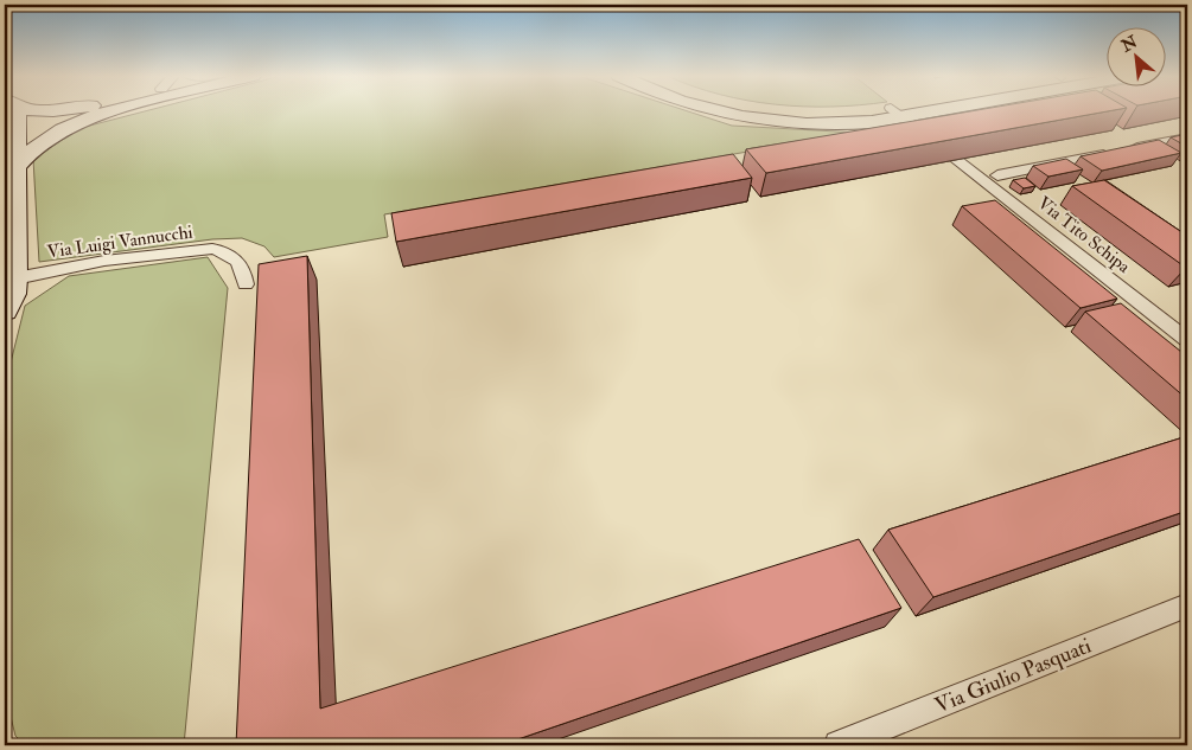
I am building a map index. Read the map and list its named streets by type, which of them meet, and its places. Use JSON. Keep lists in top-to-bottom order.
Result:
{
  "streets": {
    "street": ["Via Tito Schipa", "Via Luigi Vannucchi", "Via Giulio Pasquati"]
  },
  "north": "top left"
}
